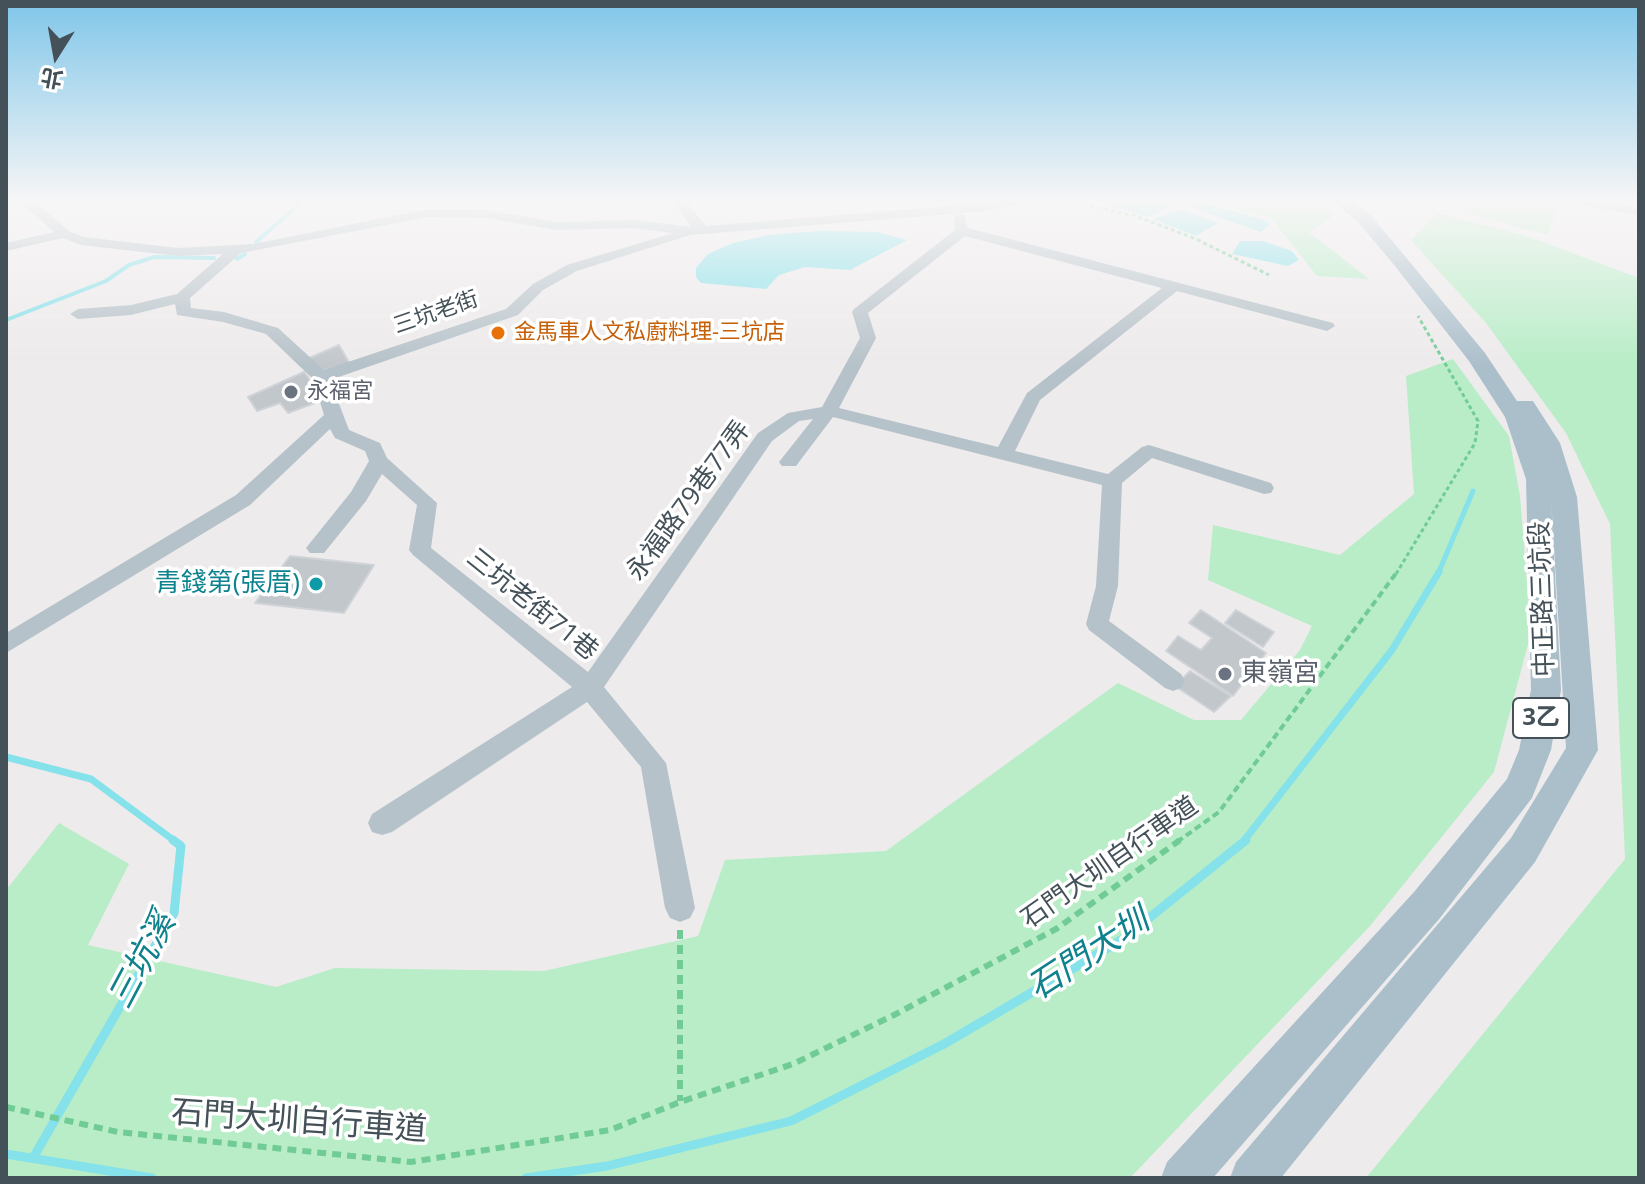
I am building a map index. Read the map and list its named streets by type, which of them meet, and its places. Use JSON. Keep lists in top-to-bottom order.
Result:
{
  "streets": {
    "main road": ["中正路三坑段", "3乙"],
    "street": ["三坑老街", "永福路79巷77弄", "三坑老街71巷"],
    "path": ["石門大圳自行車道"]
  },
  "crossings": [
    ["三坑老街", "三坑老街71巷"],
    ["永福路79巷77弄", "三坑老街71巷"]
  ],
  "water": ["石門大圳", "三坑溪"],
  "places": [
    "金馬車人文私廚料理-三坑店",
    "永福宮",
    "青錢第(張厝)",
    "東嶺宮"
  ],
  "north": "bottom"
}
